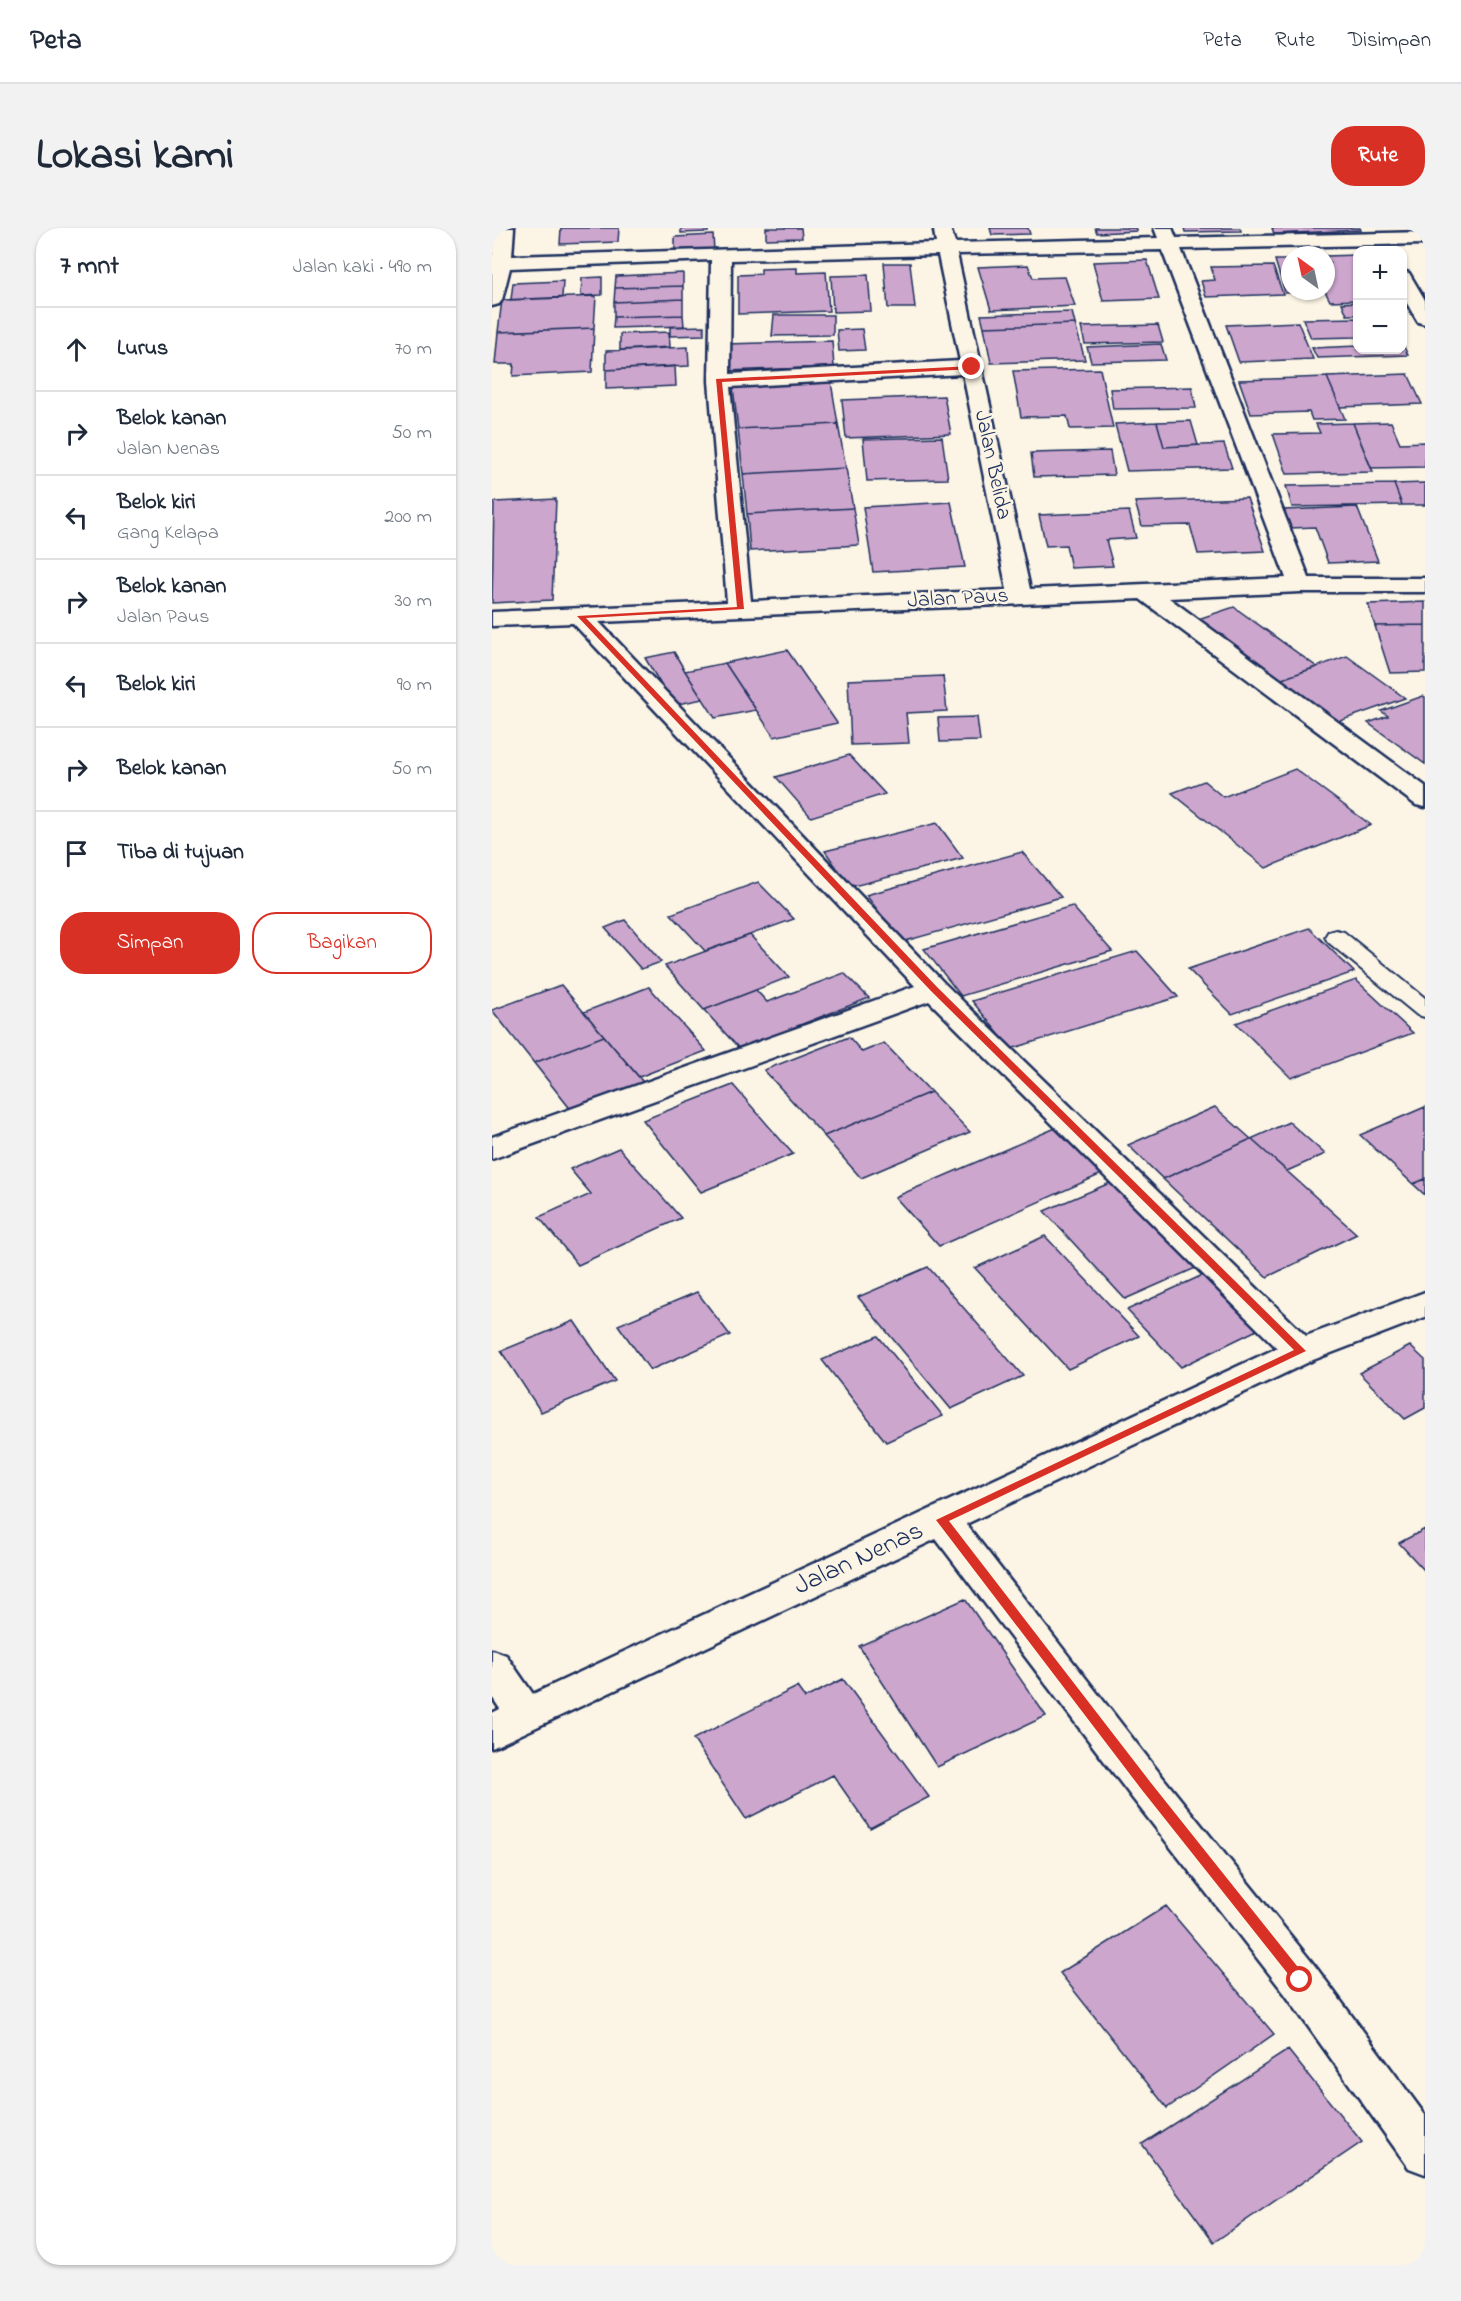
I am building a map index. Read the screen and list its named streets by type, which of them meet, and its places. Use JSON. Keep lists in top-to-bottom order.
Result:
{
  "streets": {
    "street": ["Jalan Belida", "Jalan Paus", "Jalan Nenas"]
  },
  "crossings": [
    ["Jalan Belida", "Jalan Paus"]
  ],
  "north": "top left",
  "page": {
    "header": "Peta",
    "nav": ["Peta", "Rute", "Disimpan"],
    "title": "Lokasi kami",
    "buttons": [
      "Rute",
      ["Simpan", "Bagikan"]
    ],
    "heading": ["7 mnt", "Jalan kaki · 490 m"],
    "map_buttons": ["+", "−"],
    "list": [
      ["Lurus", "70 m"],
      ["Belok kanan", "Jalan Nenas", "50 m"],
      ["Belok kiri", "Gang Kelapa", "200 m"],
      ["Belok kanan", "Jalan Paus", "30 m"],
      ["Belok kiri", "90 m"],
      ["Belok kanan", "50 m"],
      "Tiba di tujuan"
    ]
  }
}
